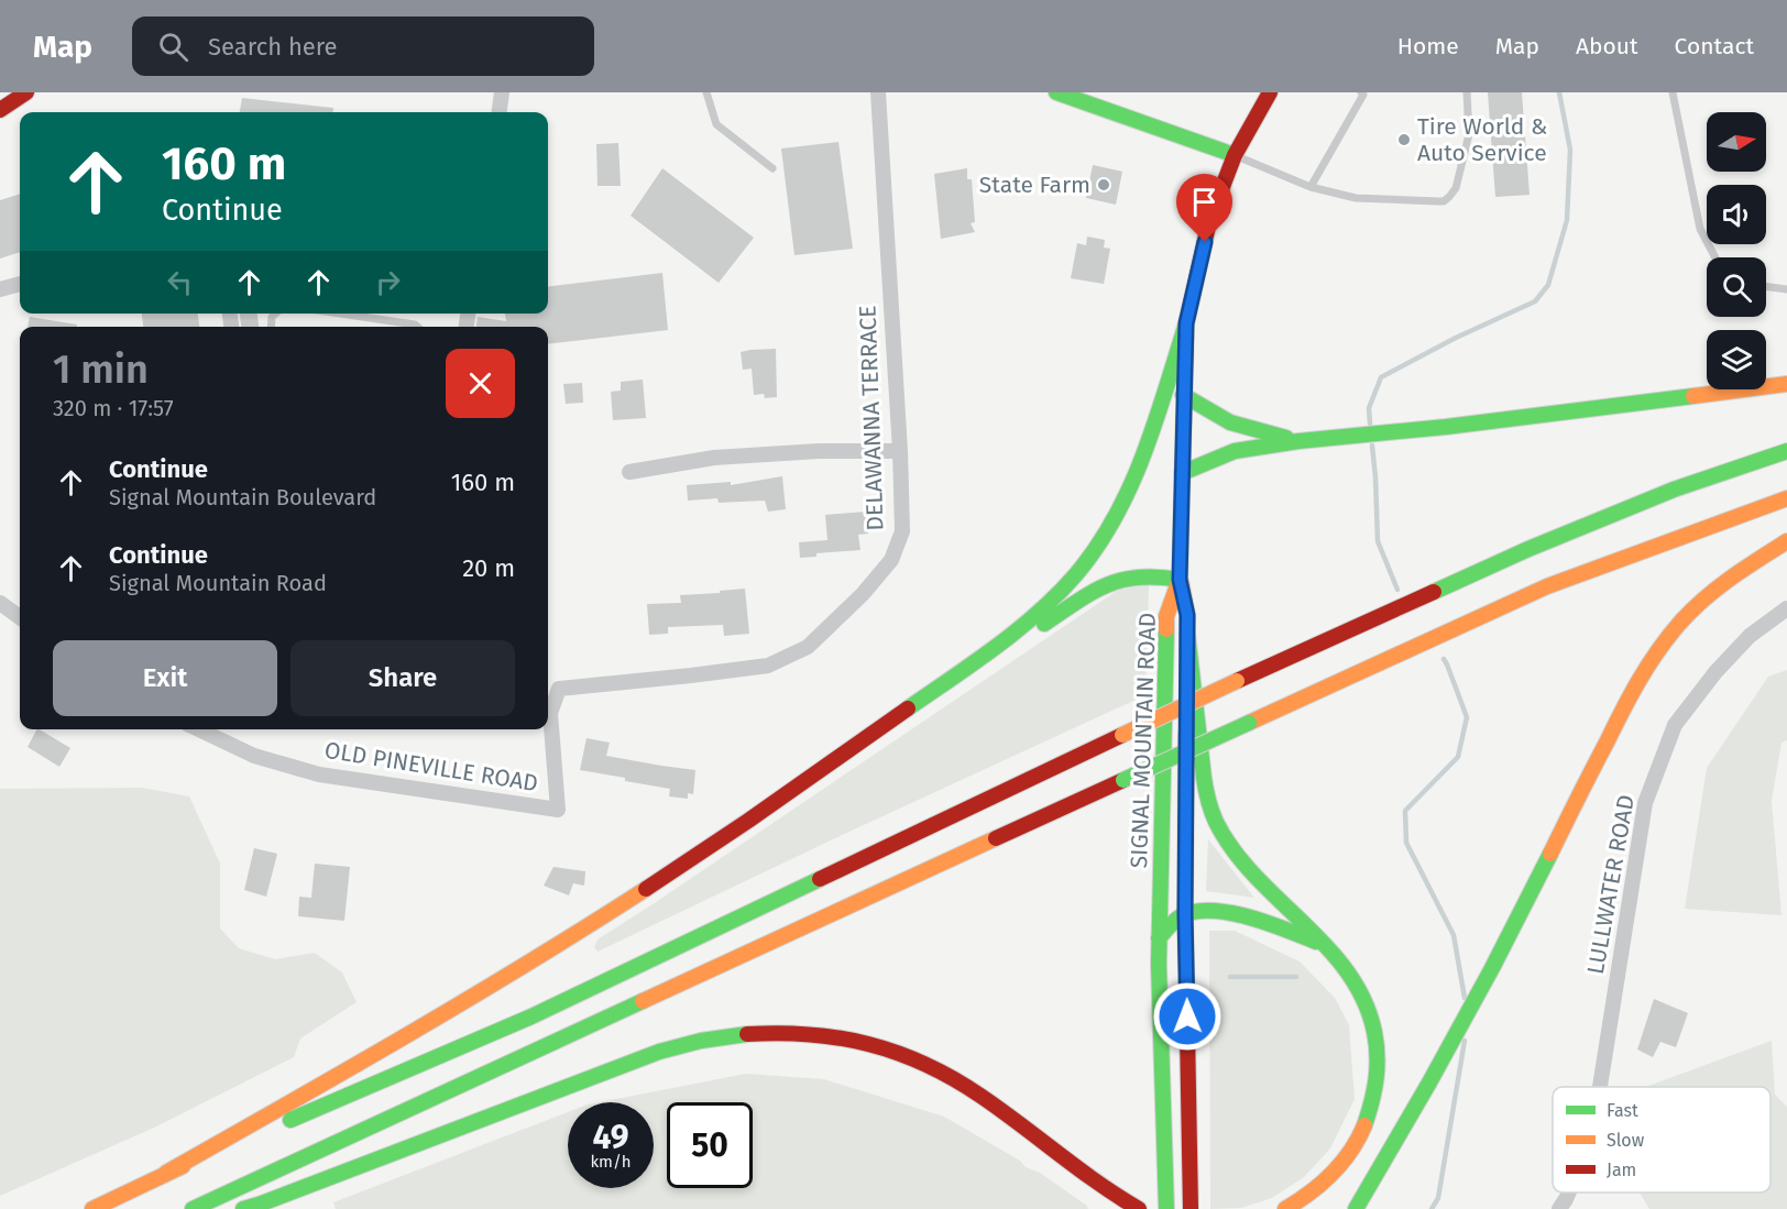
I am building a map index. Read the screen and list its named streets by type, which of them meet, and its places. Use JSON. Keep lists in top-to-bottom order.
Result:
{
  "streets": {
    "main road": ["SIGNAL MOUNTAIN ROAD"],
    "street": ["DELAWANNA TERRACE", "OLD PINEVILLE ROAD", "LULLWATER ROAD"]
  },
  "crossings": [
    ["DELAWANNA TERRACE", "OLD PINEVILLE ROAD"]
  ],
  "places": ["Tire World & Auto Service", "State Farm"],
  "legend": ["Fast", "Slow", "Jam"],
  "north": "right",
  "page": {
    "header": "Map",
    "search": "Search here",
    "nav": [
      "Home",
      "Map",
      "About",
      "Contact"
    ],
    "turn": ["160 m", "Continue"],
    "heading": ["1 min", "320 m · 17:57"],
    "list": [
      {
        "name": "Continue",
        "note": "Signal Mountain Boulevard",
        "value": "160 m"
      },
      {
        "name": "Continue",
        "note": "Signal Mountain Road",
        "value": "20 m"
      }
    ],
    "buttons": ["Exit", "Share"],
    "speed": "49 km/h",
    "limit": "50"
  }
}
